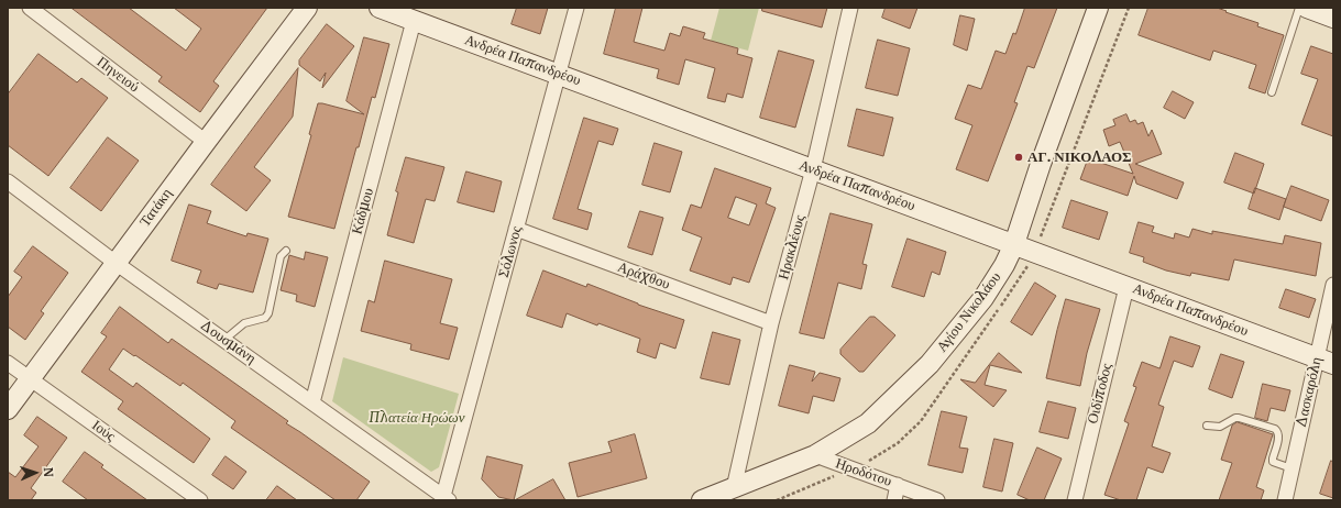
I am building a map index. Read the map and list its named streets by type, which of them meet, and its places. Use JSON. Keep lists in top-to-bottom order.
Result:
{
  "streets": {
    "street": [
      "Ανδρέα Παπανδρέου",
      "Πηνειού",
      "Τατάκη",
      "Κάδμου",
      "Ηρακλέους",
      "Σόλωνος",
      "Αράχθου",
      "Αγίου Νικολάου",
      "Δουσμάνη",
      "Δασκαρόλη",
      "Οιδίποδος",
      "Ιούς",
      "Ηροδότου"
    ]
  },
  "crossings": [
    ["Ανδρέα Παπανδρέου", "Κάδμου"],
    ["Ανδρέα Παπανδρέου", "Ηρακλέους"],
    ["Ανδρέα Παπανδρέου", "Σόλωνος"],
    ["Ανδρέα Παπανδρέου", "Αγίου Νικολάου"],
    ["Ανδρέα Παπανδρέου", "Δασκαρόλη"],
    ["Ανδρέα Παπανδρέου", "Οιδίποδος"],
    ["Πηνειού", "Τατάκη"],
    ["Τατάκη", "Δουσμάνη"],
    ["Τατάκη", "Ιούς"],
    ["Κάδμου", "Δουσμάνη"],
    ["Ηρακλέους", "Αράχθου"],
    ["Ηρακλέους", "Αγίου Νικολάου"],
    ["Σόλωνος", "Αράχθου"],
    ["Σόλωνος", "Δουσμάνη"],
    ["Αγίου Νικολάου", "Ηροδότου"]
  ],
  "parks": ["Πλατεία Ηρώων"],
  "places": ["ΑΓ. ΝΙΚΟΛΑΟΣ"],
  "north": "right"
}
